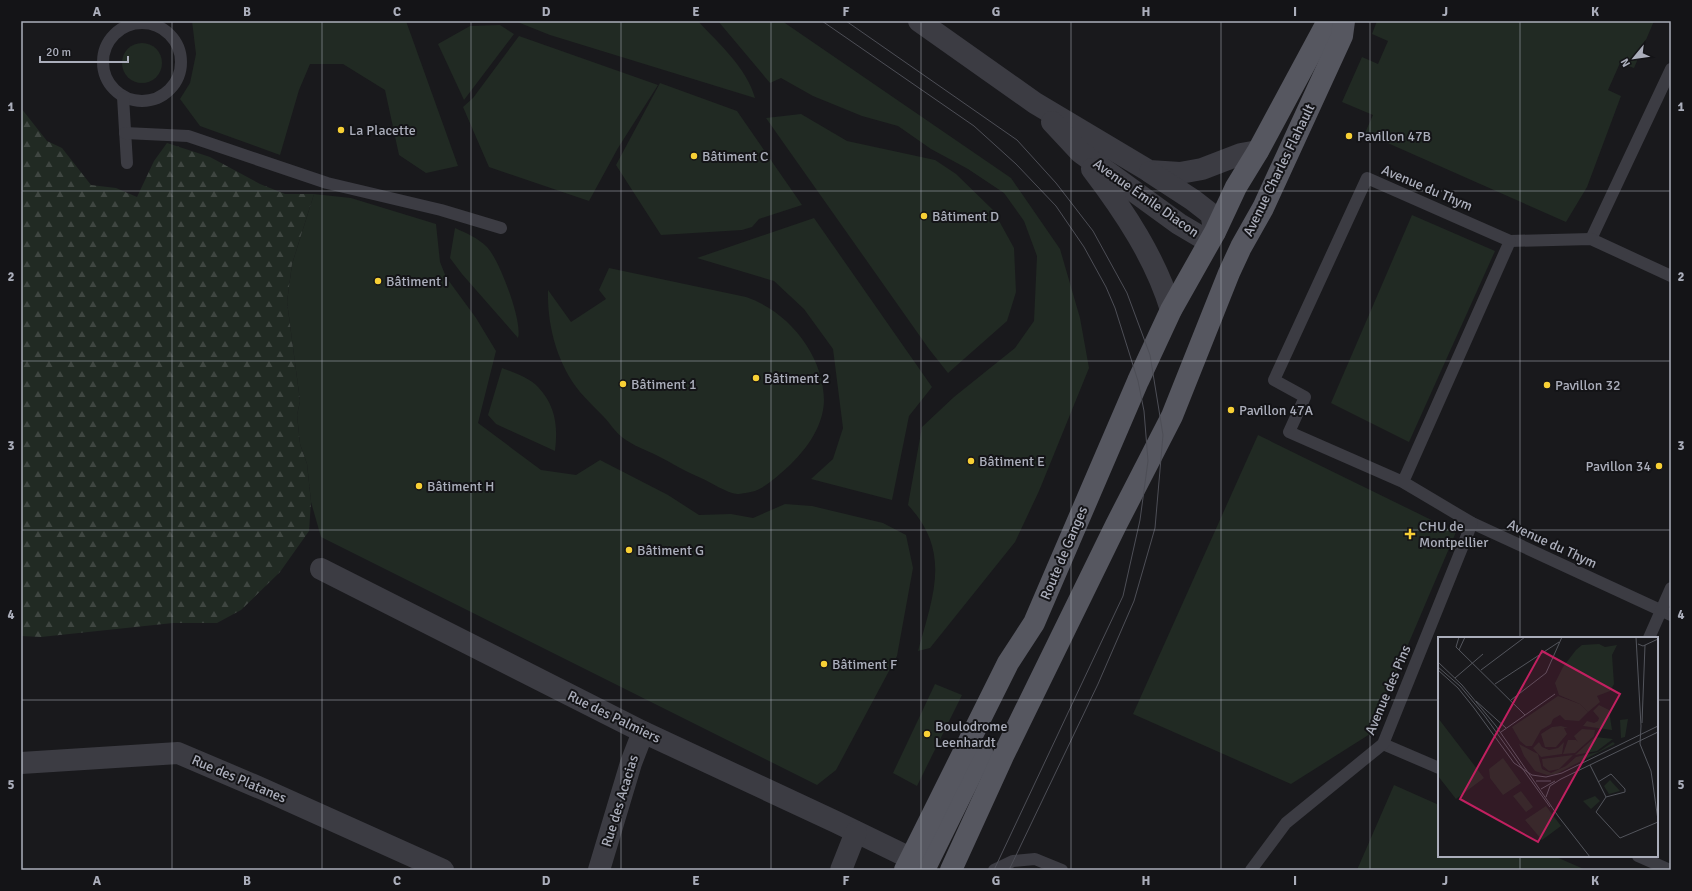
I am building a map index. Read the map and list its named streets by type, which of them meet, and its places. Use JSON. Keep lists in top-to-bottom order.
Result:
{
  "streets": {
    "main road": ["Avenue Charles Flahault", "Route de Ganges"],
    "street": [
      "Avenue Émile Diacon",
      "Rue des Palmiers",
      "Rue des Platanes",
      "Rue des Acacias"
    ],
    "lane": ["Avenue du Thym", "Avenue des Pins"]
  },
  "crossings": [
    ["Avenue Charles Flahault", "Avenue Émile Diacon"],
    ["Avenue Charles Flahault", "Route de Ganges"],
    ["Avenue du Thym", "Avenue des Pins"],
    ["Avenue Émile Diacon", "Route de Ganges"],
    ["Route de Ganges", "Rue des Palmiers"],
    ["Rue des Palmiers", "Rue des Acacias"]
  ],
  "places": {
    "other": [
      "La Placette",
      "Pavillon 47B",
      "Bâtiment C",
      "Bâtiment D",
      "Bâtiment I",
      "Bâtiment 2",
      "Bâtiment 1",
      "Pavillon 32",
      "Pavillon 47A",
      "Bâtiment E",
      "Pavillon 34",
      "Bâtiment H",
      "Bâtiment G",
      "Bâtiment F",
      "Boulodrome Leenhardt"
    ],
    "health": ["CHU de Montpellier"]
  },
  "scale_bar": "20 m",
  "north": "bottom left",
  "grid": {
    "columns": [
      "A",
      "B",
      "C",
      "D",
      "E",
      "F",
      "G",
      "H",
      "I",
      "J",
      "K"
    ],
    "rows": [
      "1",
      "2",
      "3",
      "4",
      "5"
    ]
  }
}
